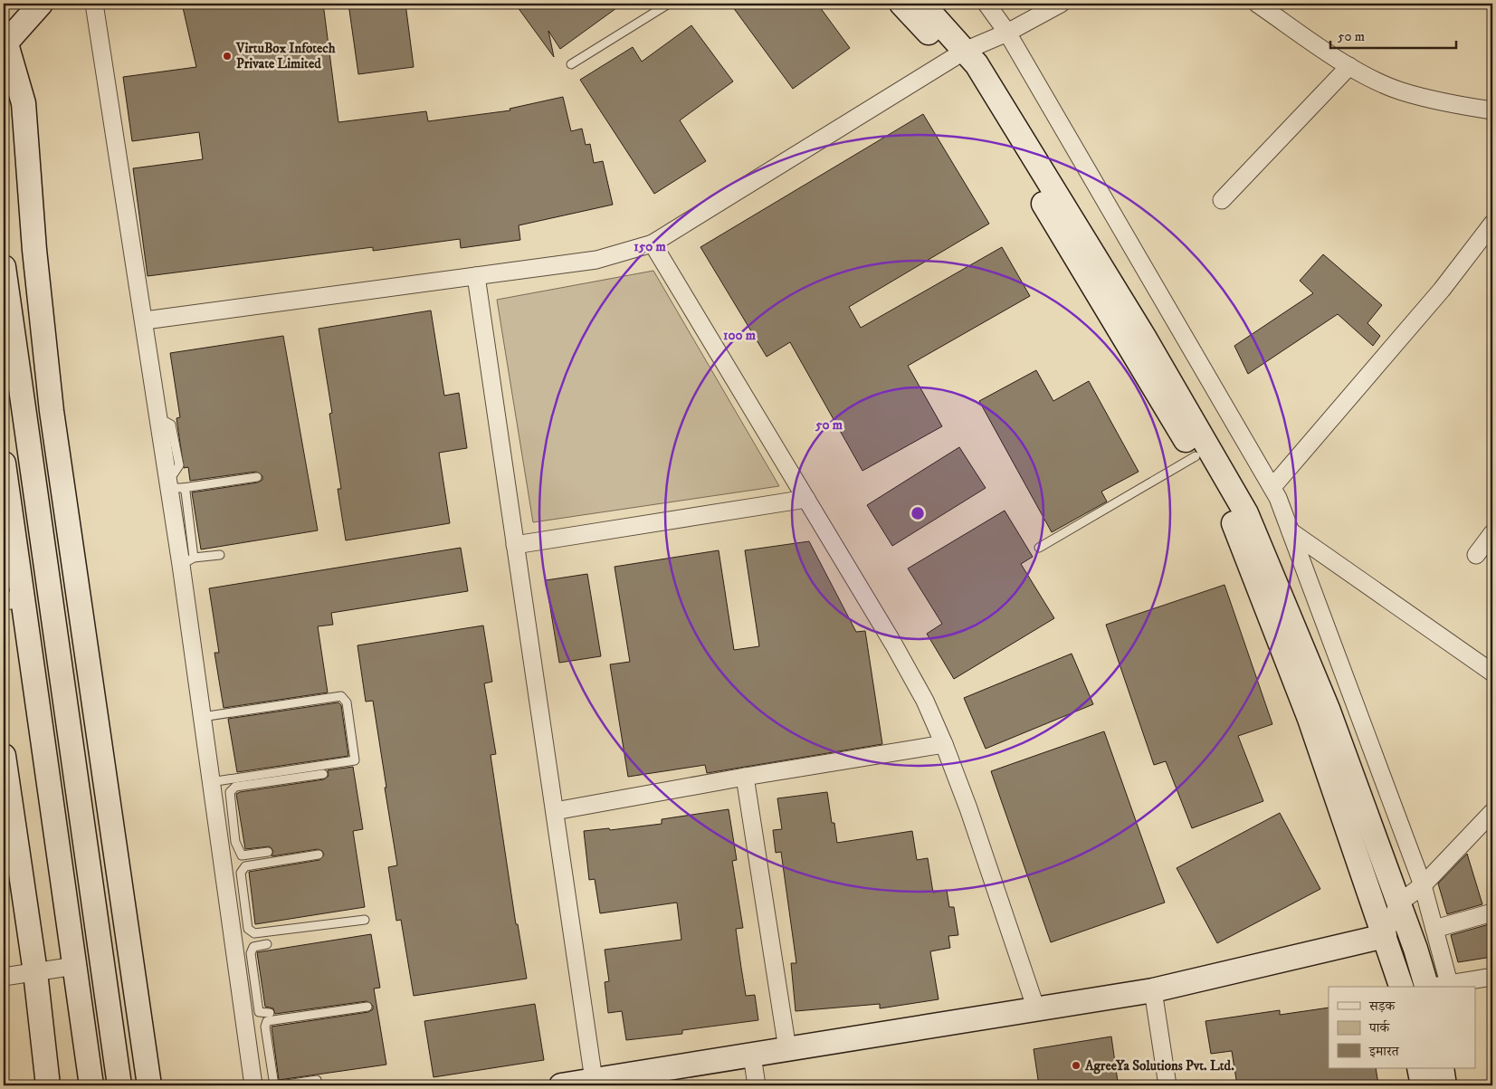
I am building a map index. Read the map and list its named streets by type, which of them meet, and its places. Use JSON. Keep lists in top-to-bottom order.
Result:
{
  "places": ["VirtuBox Infotech Private Limited", "AgreeYa Solutions Pvt. Ltd."],
  "legend": ["सड़क", "पार्क", "इमारत"],
  "scale_bar": "50 m",
  "rings": ["150 m", "100 m", "50 m"]
}
